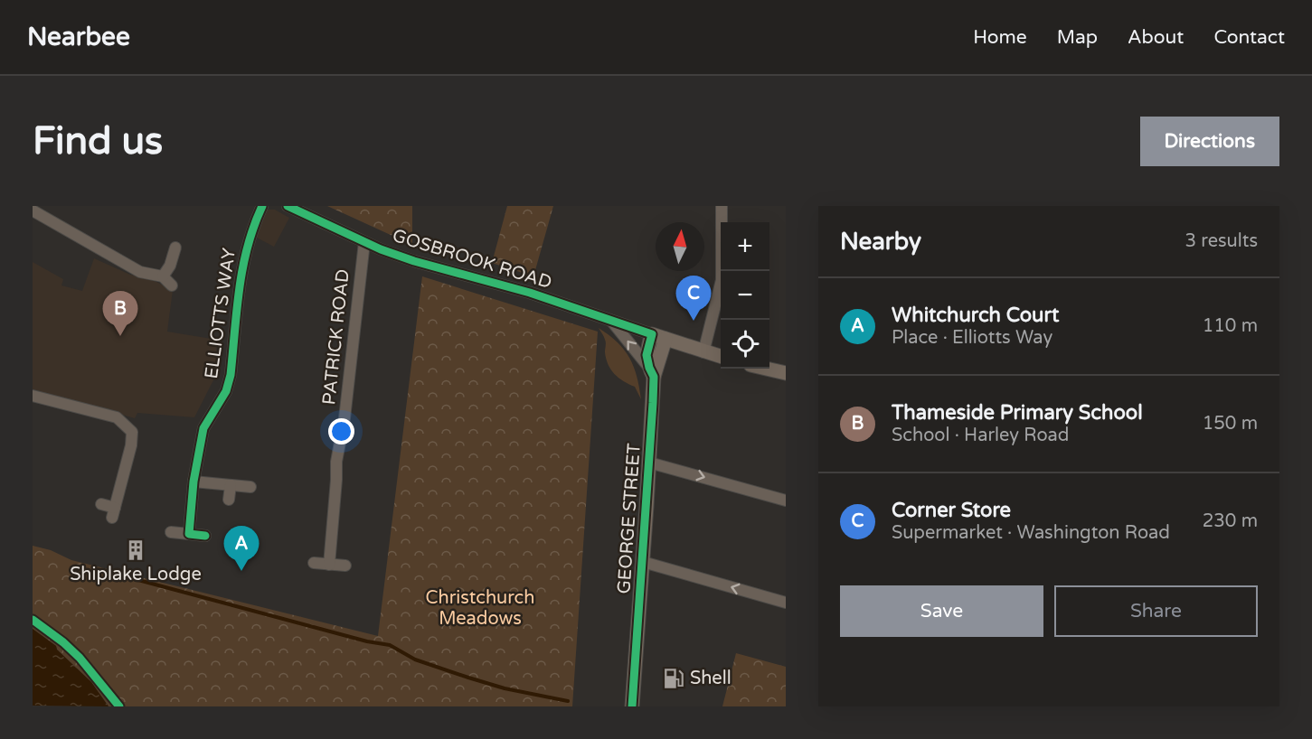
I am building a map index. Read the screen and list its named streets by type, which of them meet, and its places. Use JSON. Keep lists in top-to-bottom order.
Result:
{
  "streets": {
    "main road": ["GOSBROOK ROAD", "GEORGE STREET"],
    "street": ["ELLIOTTS WAY", "PATRICK ROAD"]
  },
  "crossings": [
    ["GOSBROOK ROAD", "PATRICK ROAD"],
    ["GOSBROOK ROAD", "GEORGE STREET"]
  ],
  "parks": ["Christchurch Meadows"],
  "places": {
    "building": ["Shiplake Lodge"],
    "fuel station": ["Shell"]
  },
  "north": "top",
  "page": {
    "header": "Nearbee",
    "nav": [
      "Home",
      "Map",
      "About",
      "Contact"
    ],
    "buttons": [
      "Directions",
      ["Save", "Share"]
    ],
    "title": "Find us",
    "heading": ["Nearby", "3 results"],
    "map_buttons": ["+", "−"],
    "pins": ["C", "B", "A"],
    "list": [
      {
        "mark": "A",
        "name": "Whitchurch Court",
        "note": "Place · Elliotts Way",
        "value": "110 m"
      },
      {
        "mark": "B",
        "name": "Thameside Primary School",
        "note": "School · Harley Road",
        "value": "150 m"
      },
      {
        "mark": "C",
        "name": "Corner Store",
        "note": "Supermarket · Washington Road",
        "value": "230 m"
      }
    ]
  }
}
